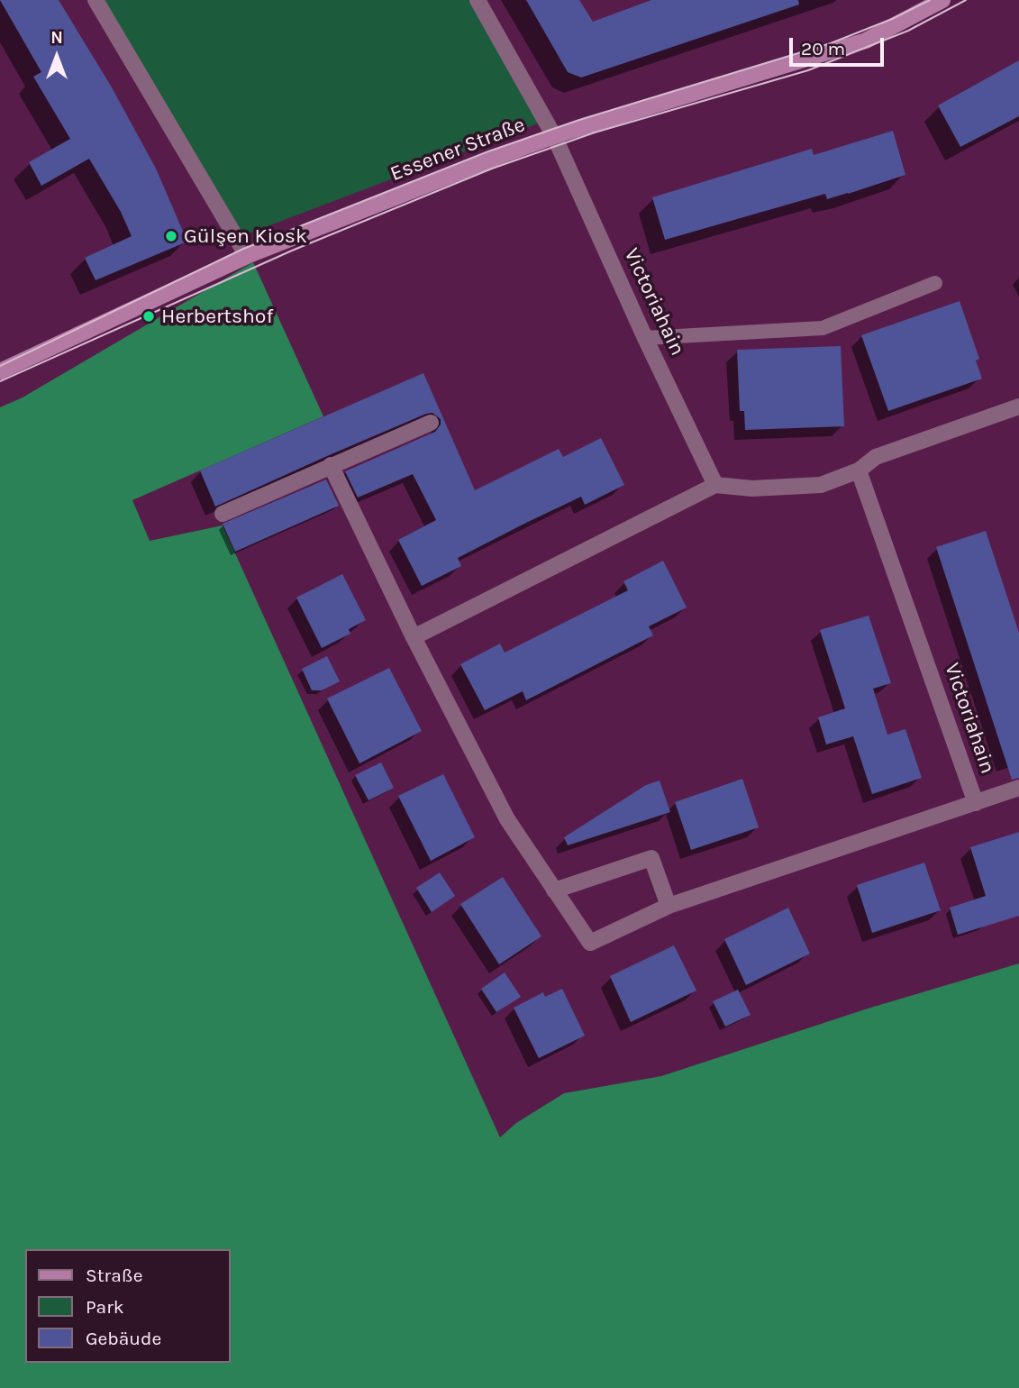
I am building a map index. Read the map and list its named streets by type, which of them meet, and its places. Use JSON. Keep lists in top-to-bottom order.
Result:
{
  "streets": {
    "main road": ["Essener Straße"],
    "street": ["Victoriahain"]
  },
  "crossings": [
    ["Essener Straße", "Victoriahain"]
  ],
  "places": ["Gülşen Kiosk", "Herbertshof"],
  "legend": ["Straße", "Park", "Gebäude"],
  "scale_bar": "20 m",
  "north": "top"
}
